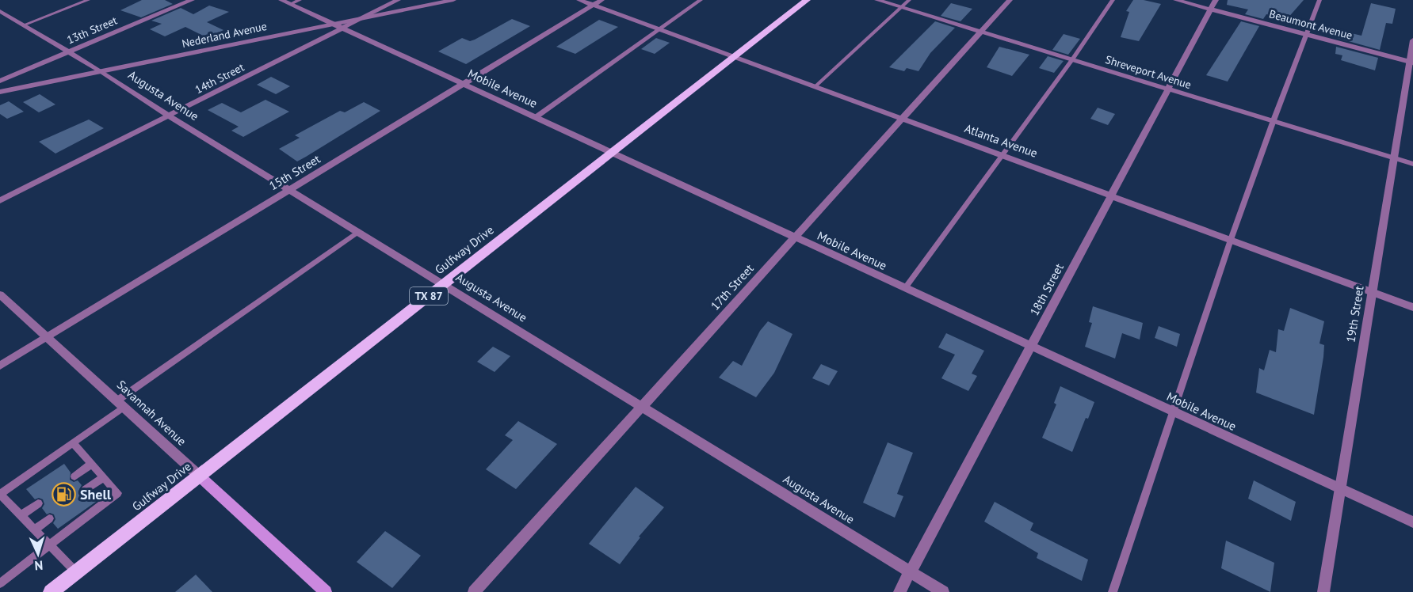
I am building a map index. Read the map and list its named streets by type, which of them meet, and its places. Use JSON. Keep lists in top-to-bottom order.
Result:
{
  "streets": {
    "main road": ["Gulfway Drive", "TX 87", "Savannah Avenue"],
    "street": [
      "Beaumont Avenue",
      "13th Street",
      "Nederland Avenue",
      "Shreveport Avenue",
      "14th Street",
      "Mobile Avenue",
      "Augusta Avenue",
      "Atlanta Avenue",
      "15th Street",
      "17th Street",
      "18th Street",
      "19th Street"
    ]
  },
  "crossings": [
    ["Beaumont Avenue", "18th Street"],
    ["Beaumont Avenue", "19th Street"],
    ["13th Street", "Augusta Avenue"],
    ["Nederland Avenue", "14th Street"],
    ["Nederland Avenue", "Mobile Avenue"],
    ["Nederland Avenue", "Augusta Avenue"],
    ["Shreveport Avenue", "17th Street"],
    ["Shreveport Avenue", "18th Street"],
    ["Shreveport Avenue", "19th Street"],
    ["14th Street", "Mobile Avenue"],
    ["14th Street", "Augusta Avenue"],
    ["Mobile Avenue", "15th Street"],
    ["Mobile Avenue", "Gulfway Drive"],
    ["Mobile Avenue", "17th Street"],
    ["Mobile Avenue", "18th Street"],
    ["Mobile Avenue", "19th Street"],
    ["Augusta Avenue", "15th Street"],
    ["Augusta Avenue", "Gulfway Drive"],
    ["Augusta Avenue", "17th Street"],
    ["Augusta Avenue", "18th Street"],
    ["Atlanta Avenue", "15th Street"],
    ["Atlanta Avenue", "Gulfway Drive"],
    ["Atlanta Avenue", "17th Street"],
    ["Atlanta Avenue", "18th Street"],
    ["Atlanta Avenue", "19th Street"],
    ["15th Street", "Savannah Avenue"],
    ["Gulfway Drive", "Savannah Avenue"]
  ],
  "places": {
    "fuel station": ["Shell"]
  },
  "north": "bottom"
}
